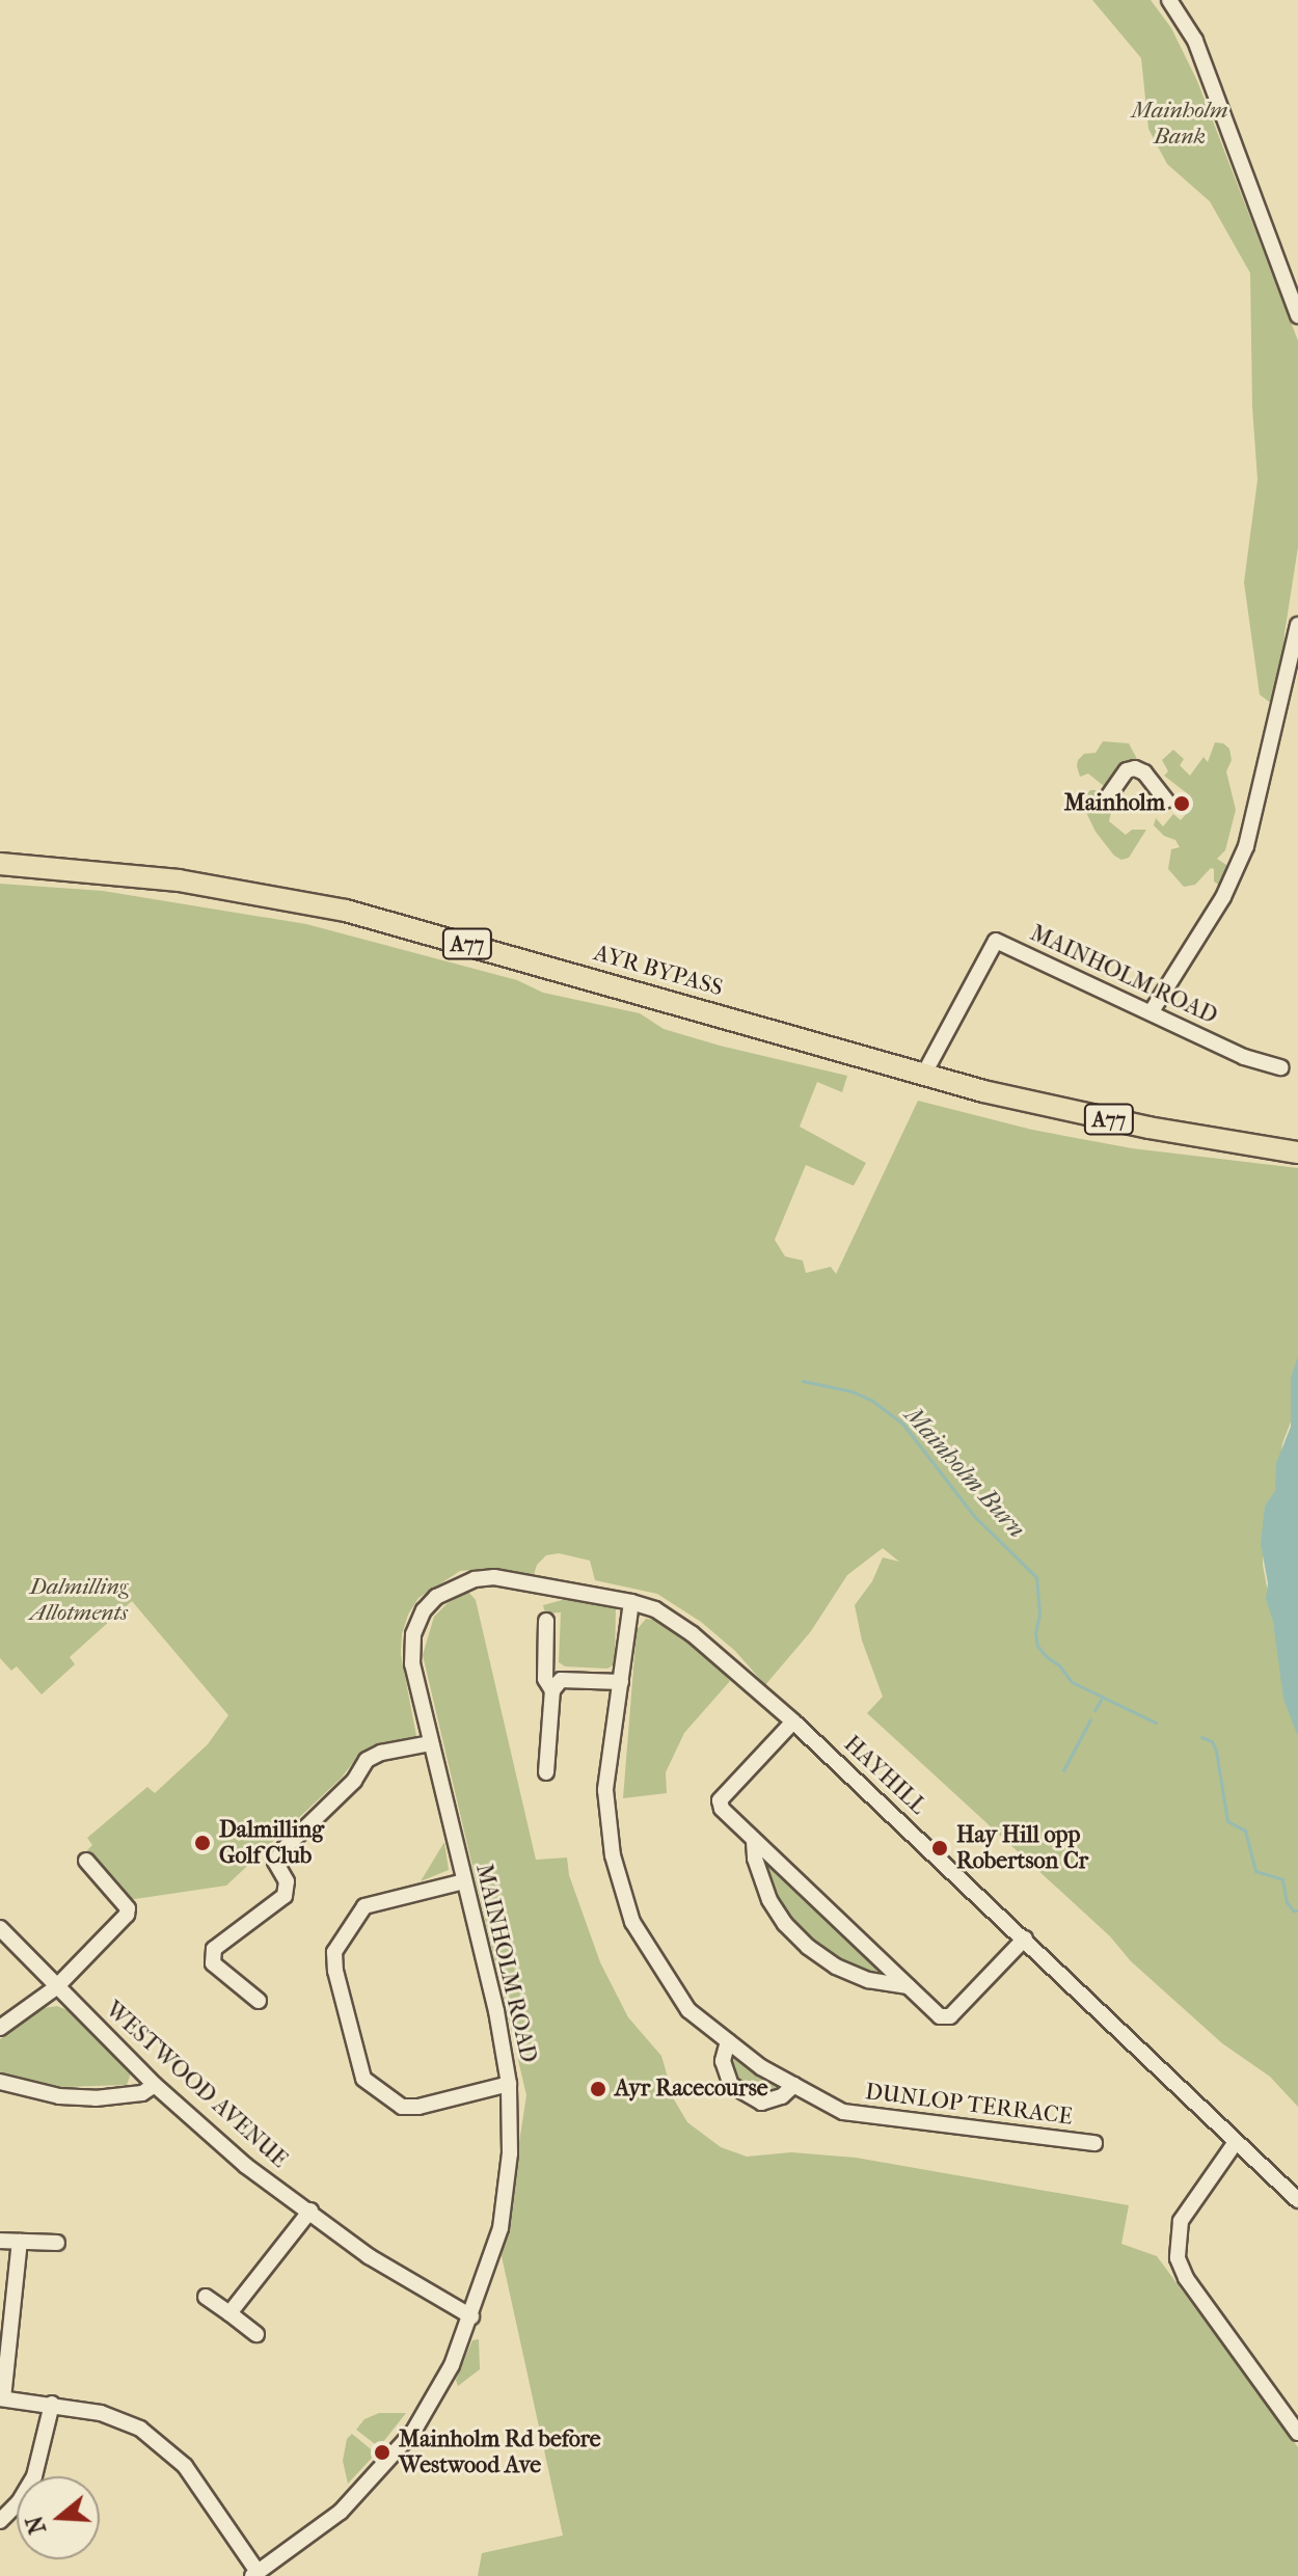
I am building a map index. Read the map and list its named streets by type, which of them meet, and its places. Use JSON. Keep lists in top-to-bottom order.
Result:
{
  "streets": {
    "highway": ["A77", "AYR BYPASS"],
    "street": [
      "MAINHOLM ROAD",
      "HAYHILL",
      "WESTWOOD AVENUE",
      "DUNLOP TERRACE"
    ]
  },
  "crossings": [
    ["AYR BYPASS", "MAINHOLM ROAD"],
    ["MAINHOLM ROAD", "HAYHILL"],
    ["MAINHOLM ROAD", "WESTWOOD AVENUE"],
    ["HAYHILL", "DUNLOP TERRACE"]
  ],
  "water": ["Mainholm Burn"],
  "parks": ["Mainholm Bank", "Dalmilling Allotments"],
  "places": [
    "Mainholm",
    "Dalmilling Golf Club",
    "Hay Hill opp Robertson Cr",
    "Ayr Racecourse",
    "Mainholm Rd before Westwood Ave"
  ],
  "north": "left"
}
